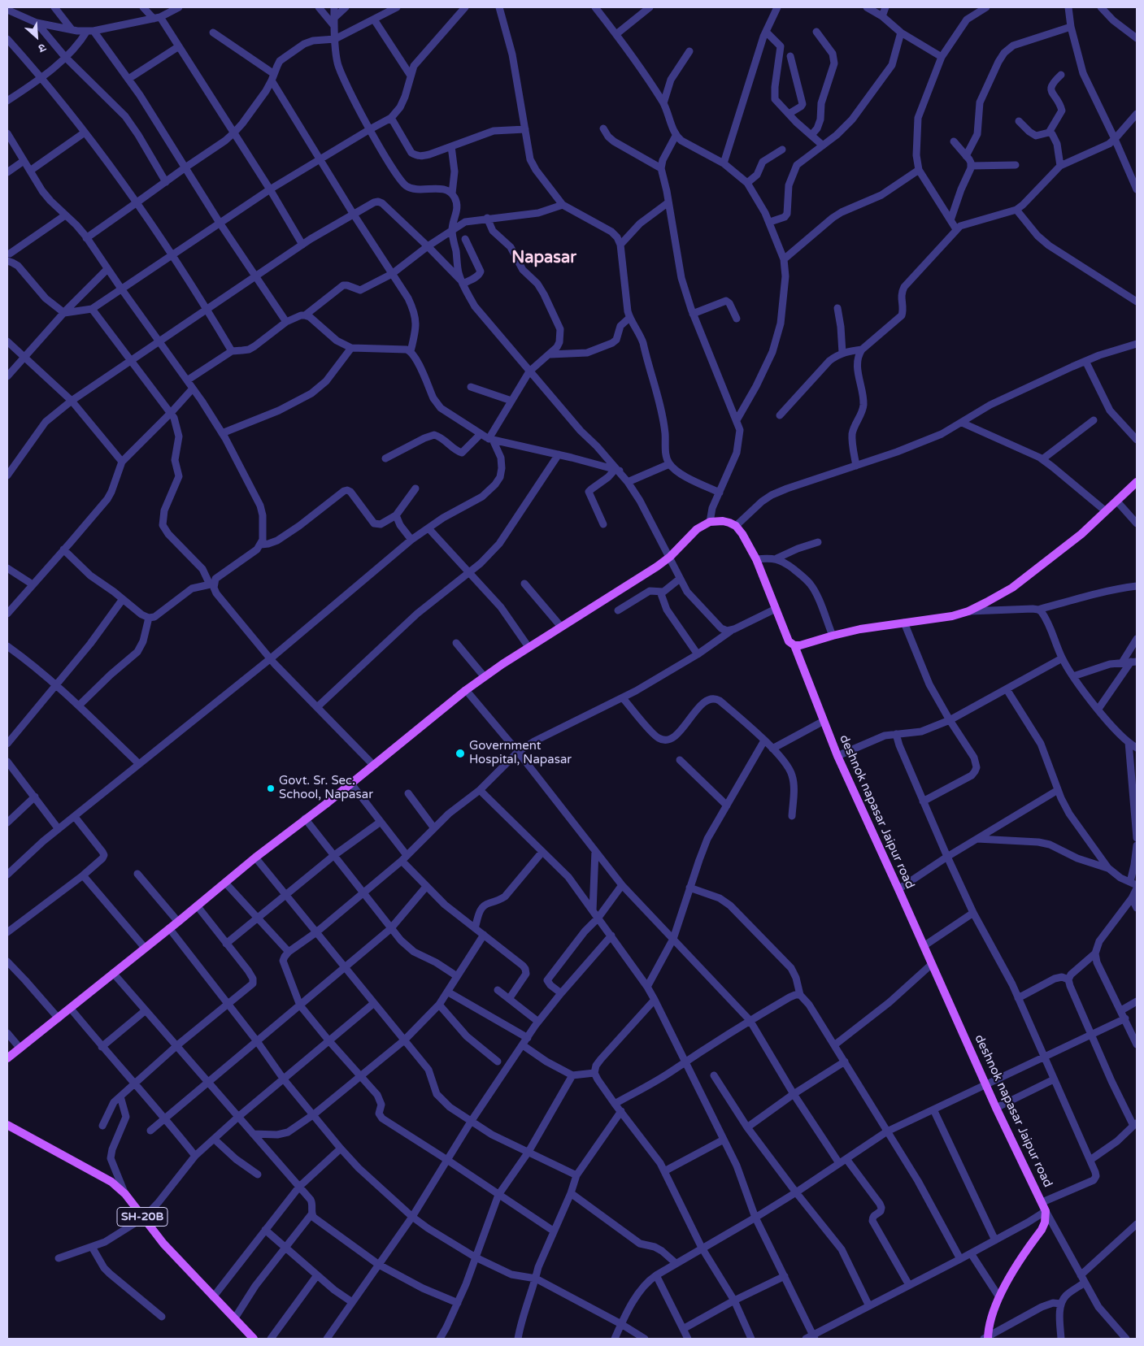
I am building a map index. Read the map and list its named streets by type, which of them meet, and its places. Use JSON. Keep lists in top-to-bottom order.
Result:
{
  "streets": {
    "main road": ["deshnok napasar Jaipur road", "SH-20B"]
  },
  "districts": ["Napasar"],
  "places": ["Government Hospital, Napasar", "Govt. Sr. Sec. School, Napasar"],
  "north": "bottom right"
}
